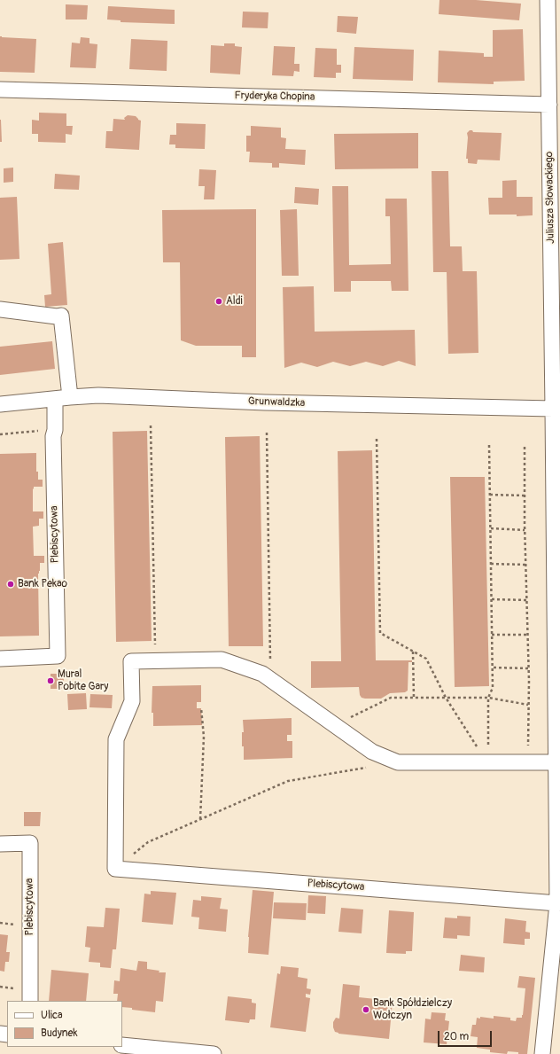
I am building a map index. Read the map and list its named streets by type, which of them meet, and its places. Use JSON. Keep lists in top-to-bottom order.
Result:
{
  "streets": {
    "street": [
      "Fryderyka Chopina",
      "Juliusza Słowackiego",
      "Grunwaldzka",
      "Plebiscytowa"
    ]
  },
  "crossings": [
    ["Fryderyka Chopina", "Juliusza Słowackiego"],
    ["Juliusza Słowackiego", "Grunwaldzka"],
    ["Juliusza Słowackiego", "Plebiscytowa"],
    ["Grunwaldzka", "Plebiscytowa"]
  ],
  "places": [
    "Aldi",
    "Bank Pekao",
    "Mural Pobite Gary",
    "Bank Spółdzielczy Wołczyn"
  ],
  "legend": ["Ulica", "Budynek"],
  "scale_bar": "20 m"
}
